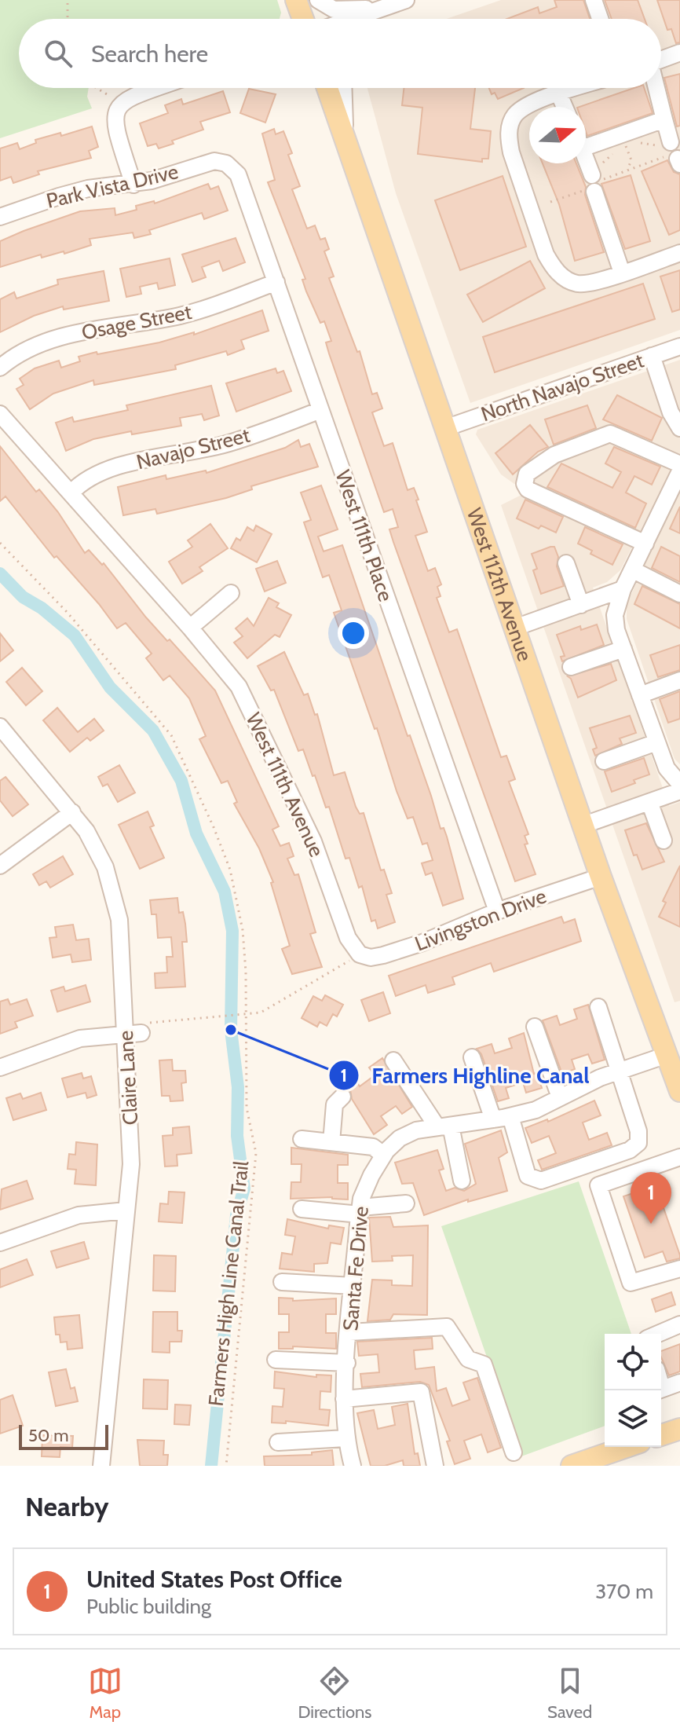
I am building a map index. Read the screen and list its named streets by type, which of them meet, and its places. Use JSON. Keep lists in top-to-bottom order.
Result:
{
  "streets": {
    "main road": ["West 112th Avenue"],
    "street": [
      "Park Vista Drive",
      "Osage Street",
      "North Navajo Street",
      "Navajo Street",
      "West 111th Place",
      "West 111th Avenue",
      "Livingston Drive",
      "Claire Lane",
      "Santa Fe Drive"
    ],
    "path": ["Farmers High Line Canal Trail"]
  },
  "crossings": [
    ["Park Vista Drive", "West 111th Place"],
    ["Osage Street", "West 111th Place"],
    ["North Navajo Street", "West 112th Avenue"],
    ["Navajo Street", "West 111th Place"],
    ["Navajo Street", "West 111th Avenue"],
    ["West 111th Place", "Livingston Drive"],
    ["West 112th Avenue", "Livingston Drive"],
    ["West 112th Avenue", "Santa Fe Drive"],
    ["West 111th Avenue", "Livingston Drive"]
  ],
  "places": ["Farmers Highline Canal"],
  "scale_bar": "50 m",
  "north": "right",
  "page": {
    "search": "Search here",
    "pins": "1",
    "scale": "50 m",
    "heading": "Nearby",
    "list": [
      {
        "mark": "1",
        "name": "United States Post Office",
        "note": "Public building",
        "value": "370 m"
      }
    ],
    "nav": ["Map", "Directions", "Saved"]
  }
}
